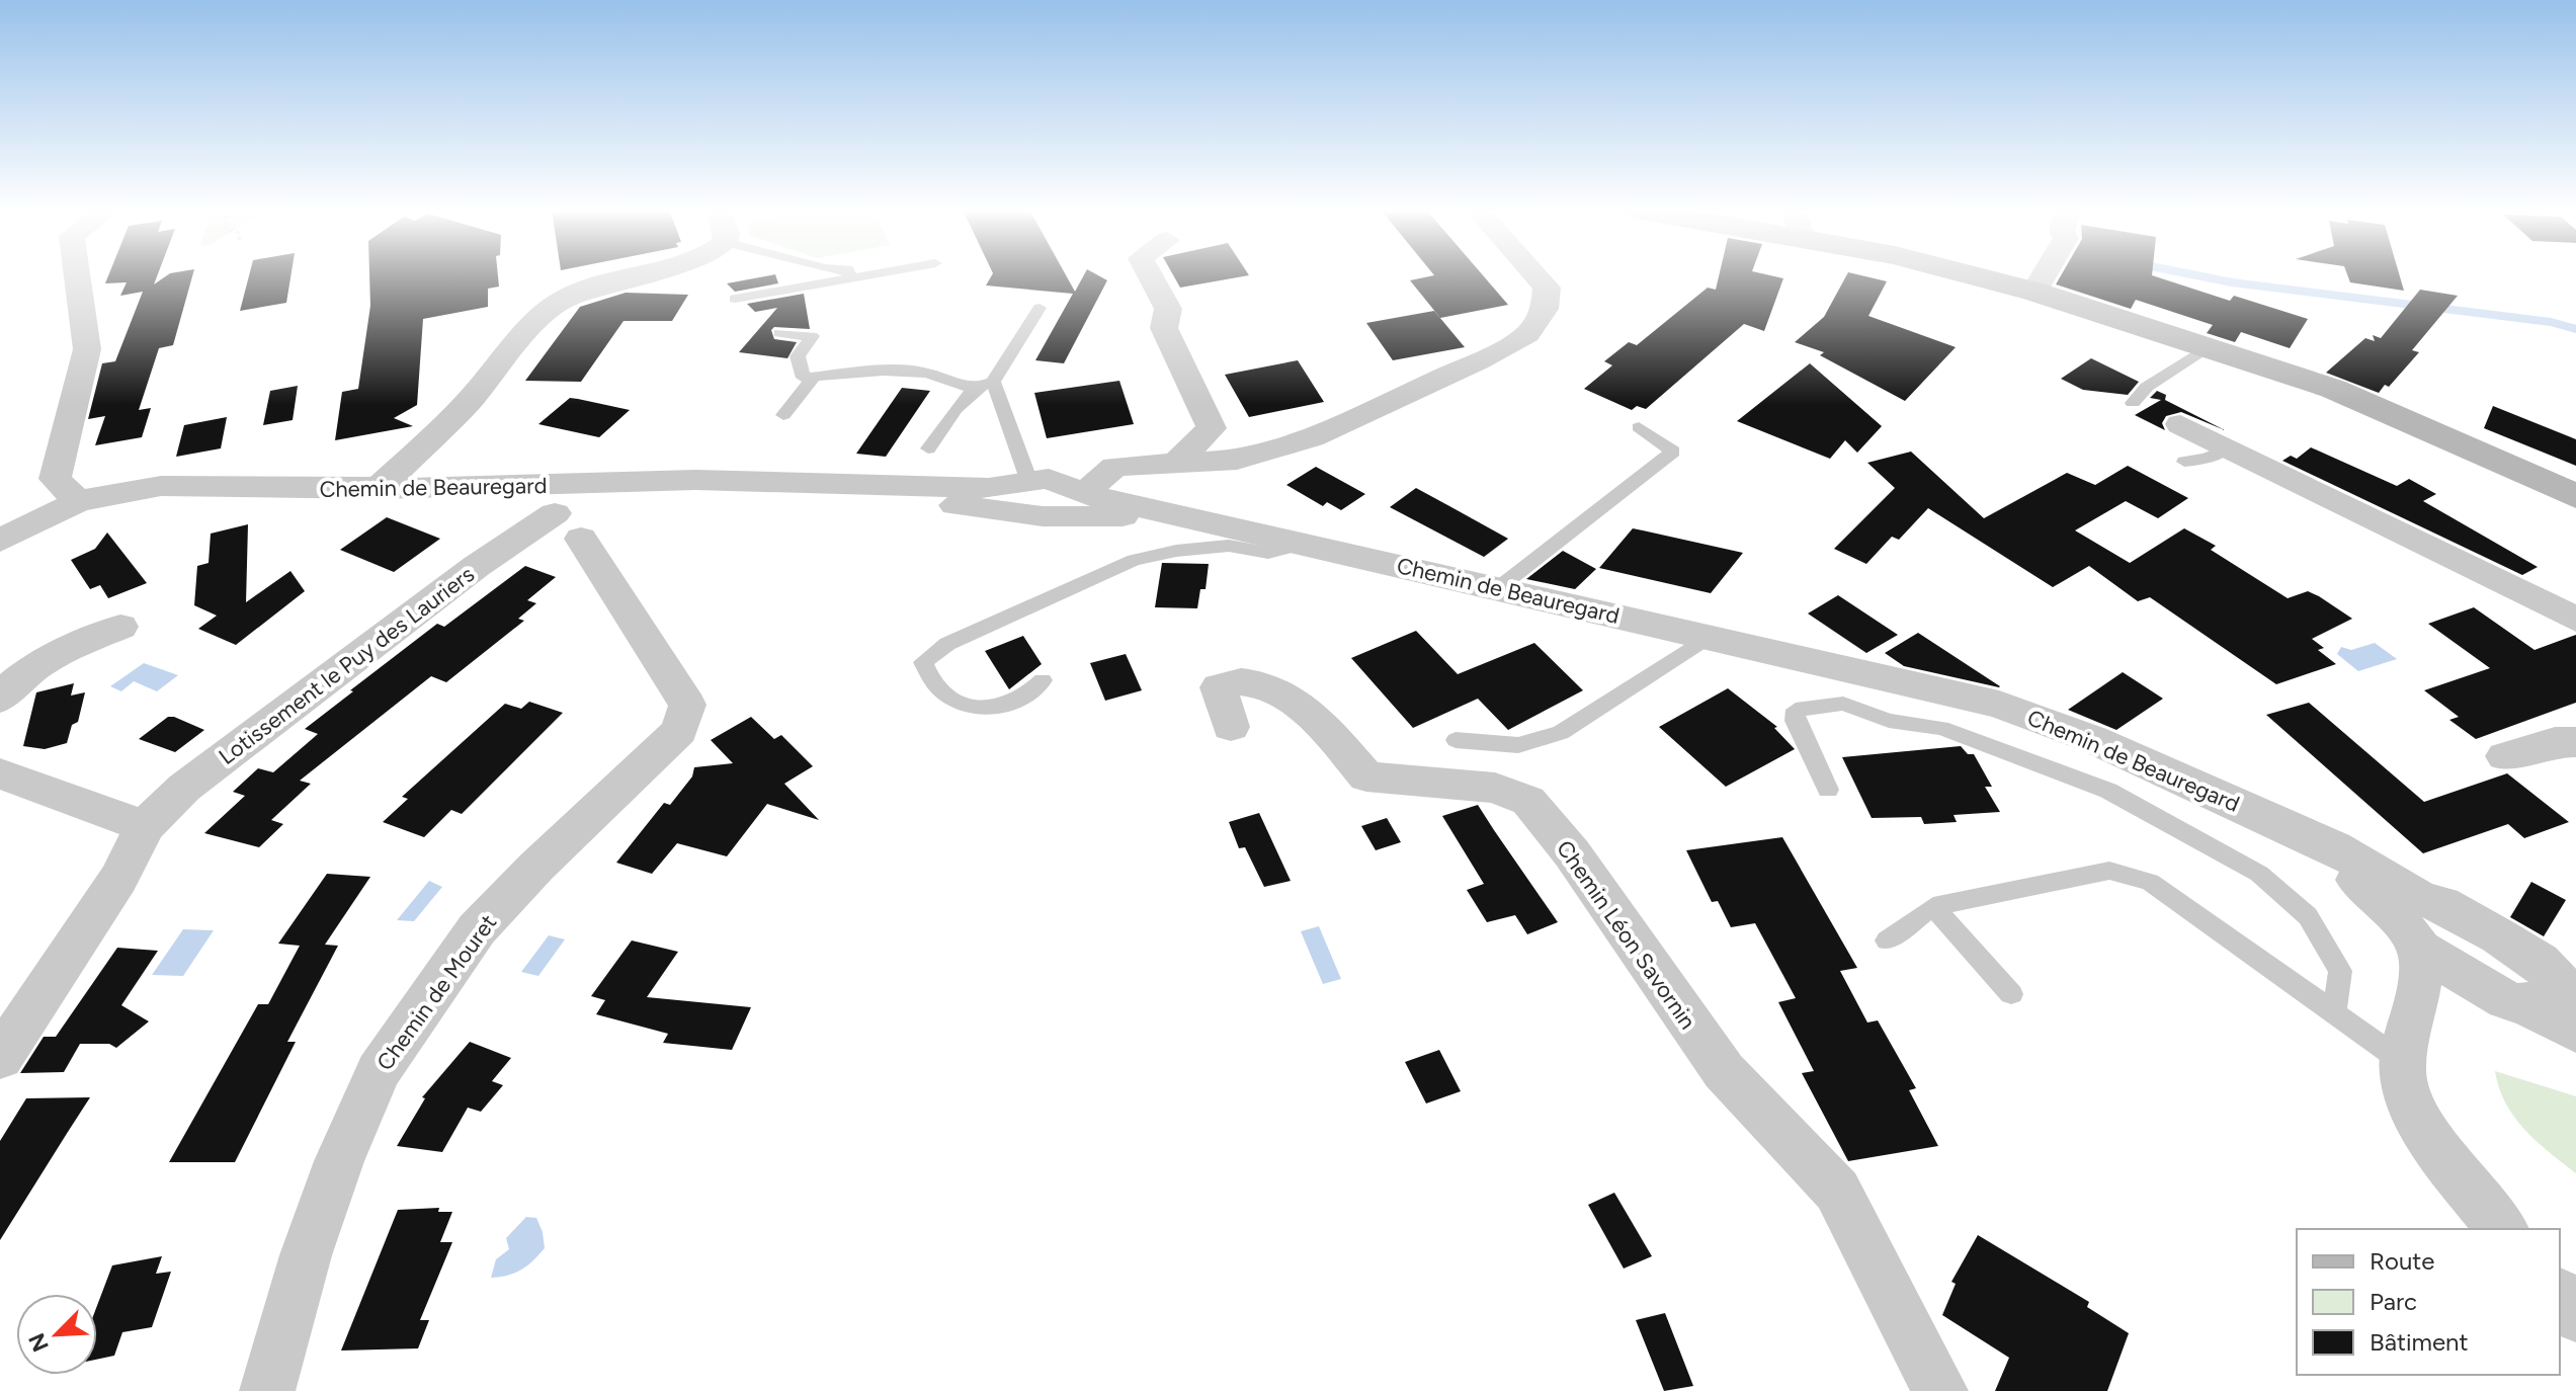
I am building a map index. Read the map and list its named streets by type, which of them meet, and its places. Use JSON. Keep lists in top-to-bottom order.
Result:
{
  "streets": {
    "street": [
      "Chemin de Beauregard",
      "Lotissement le Puy des Lauriers",
      "Chemin Léon Savornin",
      "Chemin de Mouret"
    ]
  },
  "crossings": [
    ["Chemin de Beauregard", "Lotissement le Puy des Lauriers"],
    ["Chemin de Beauregard", "Chemin de Mouret"],
    ["Lotissement le Puy des Lauriers", "Chemin de Mouret"]
  ],
  "legend": ["Route", "Parc", "Bâtiment"],
  "north": "bottom left"
}
